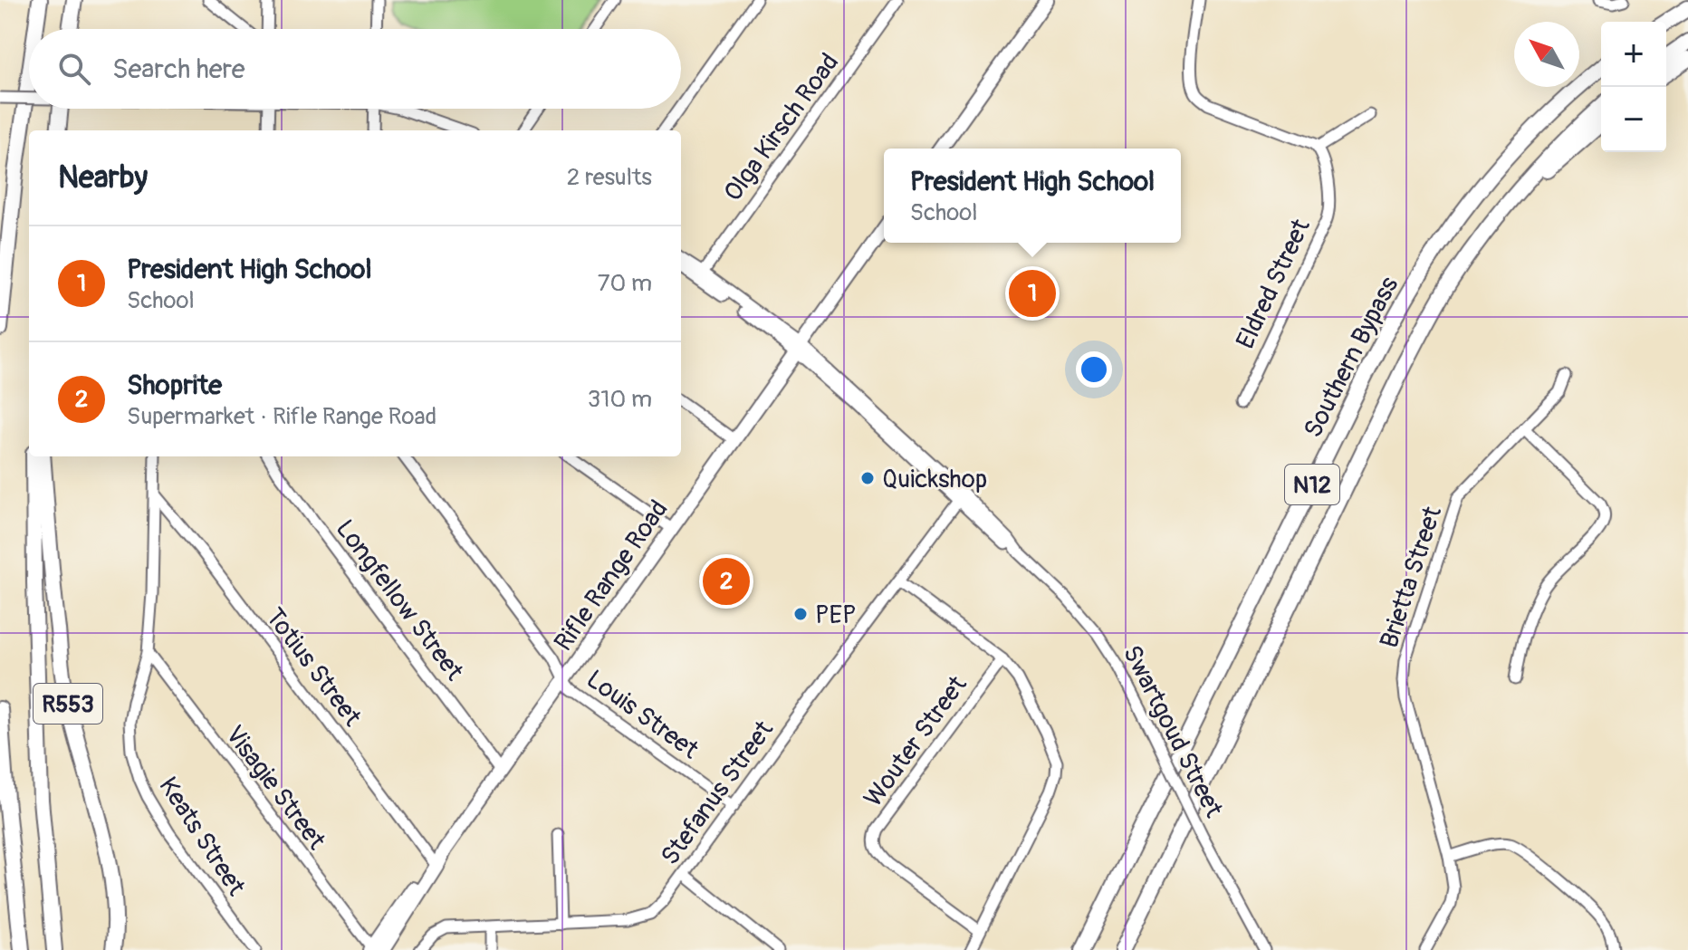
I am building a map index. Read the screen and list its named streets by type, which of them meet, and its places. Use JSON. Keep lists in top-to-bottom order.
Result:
{
  "streets": {
    "highway": ["Southern Bypass", "N12", "R553"],
    "main road": ["Rifle Range Road"],
    "street": [
      "Olga Kirsch Road",
      "Eldred Street",
      "Brietta Street",
      "Longfellow Street",
      "Totius Street",
      "Louis Street",
      "Swartgoud Street",
      "Wouter Street",
      "Visagie Street",
      "Stefanus Street",
      "Keats Street"
    ]
  },
  "crossings": [
    ["Olga Kirsch Road", "Swartgoud Street"],
    ["Rifle Range Road", "Longfellow Street"],
    ["Rifle Range Road", "Totius Street"],
    ["Rifle Range Road", "Louis Street"],
    ["Rifle Range Road", "Swartgoud Street"],
    ["Rifle Range Road", "Visagie Street"],
    ["Totius Street", "Keats Street"],
    ["Louis Street", "Stefanus Street"],
    ["Swartgoud Street", "Stefanus Street"],
    ["Visagie Street", "Keats Street"]
  ],
  "places": ["Quickshop", "PEP"],
  "north": "top left",
  "page": {
    "map_buttons": ["+", "−"],
    "search": "Search here",
    "heading": ["Nearby", "2 results"],
    "popup": ["President High School", "School"],
    "list": [
      {
        "mark": "1",
        "name": "President High School",
        "note": "School",
        "value": "70 m"
      },
      {
        "mark": "2",
        "name": "Shoprite",
        "note": "Supermarket · Rifle Range Road",
        "value": "310 m"
      }
    ],
    "pins": ["1", "2"]
  }
}
